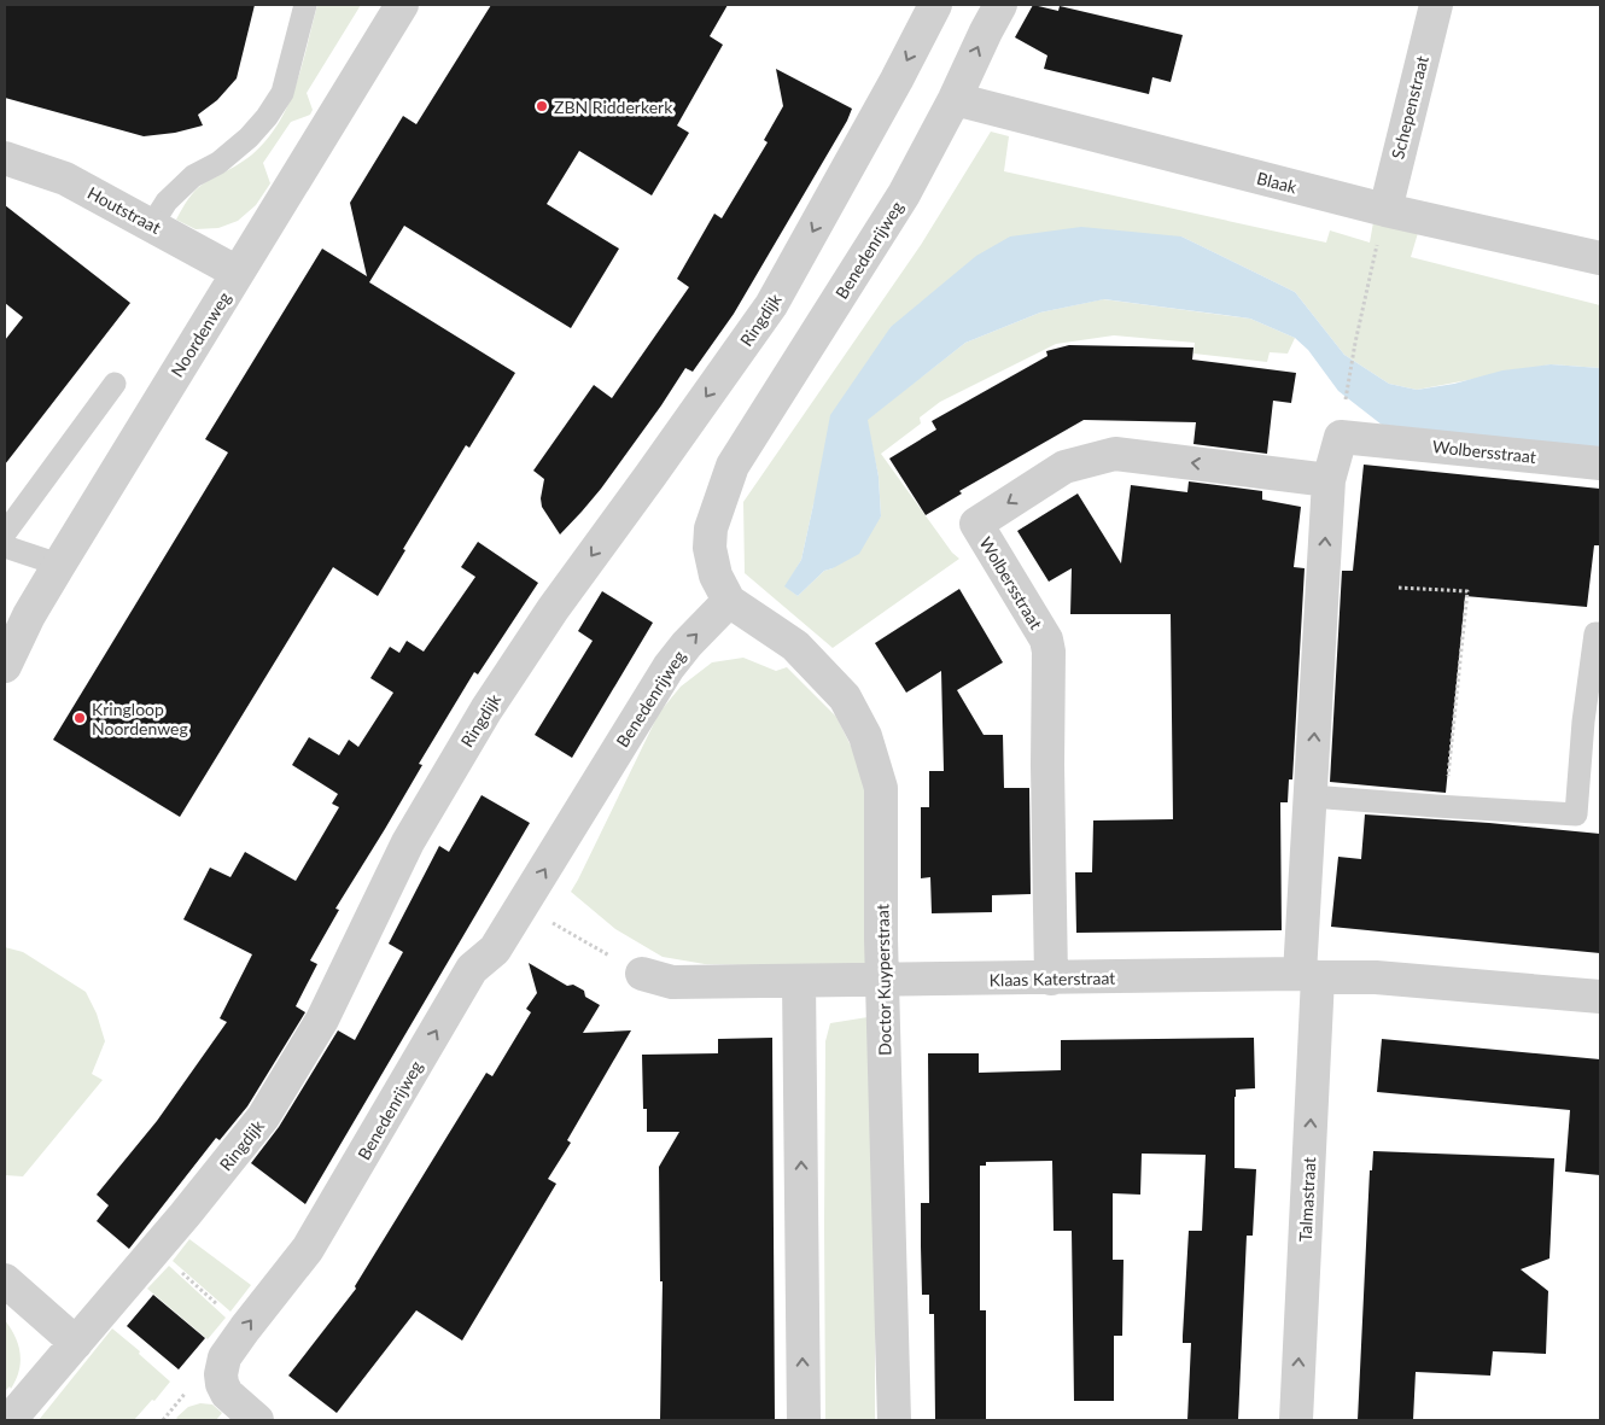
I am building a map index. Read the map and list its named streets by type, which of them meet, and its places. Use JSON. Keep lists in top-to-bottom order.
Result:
{
  "streets": {
    "street": [
      "Schepenstraat",
      "Blaak",
      "Houtstraat",
      "Benedenrijweg",
      "Ringdijk",
      "Noordenweg",
      "Wolbersstraat",
      "Klaas Katerstraat",
      "Doctor Kuyperstraat",
      "Talmastraat"
    ]
  },
  "crossings": [
    ["Schepenstraat", "Blaak"],
    ["Blaak", "Benedenrijweg"],
    ["Houtstraat", "Noordenweg"],
    ["Benedenrijweg", "Doctor Kuyperstraat"],
    ["Wolbersstraat", "Klaas Katerstraat"],
    ["Wolbersstraat", "Talmastraat"],
    ["Klaas Katerstraat", "Doctor Kuyperstraat"],
    ["Klaas Katerstraat", "Talmastraat"]
  ],
  "one_way": ["Benedenrijweg", "Ringdijk", "Talmastraat"],
  "places": ["ZBN Ridderkerk", "Kringloop Noordenweg"]
}
